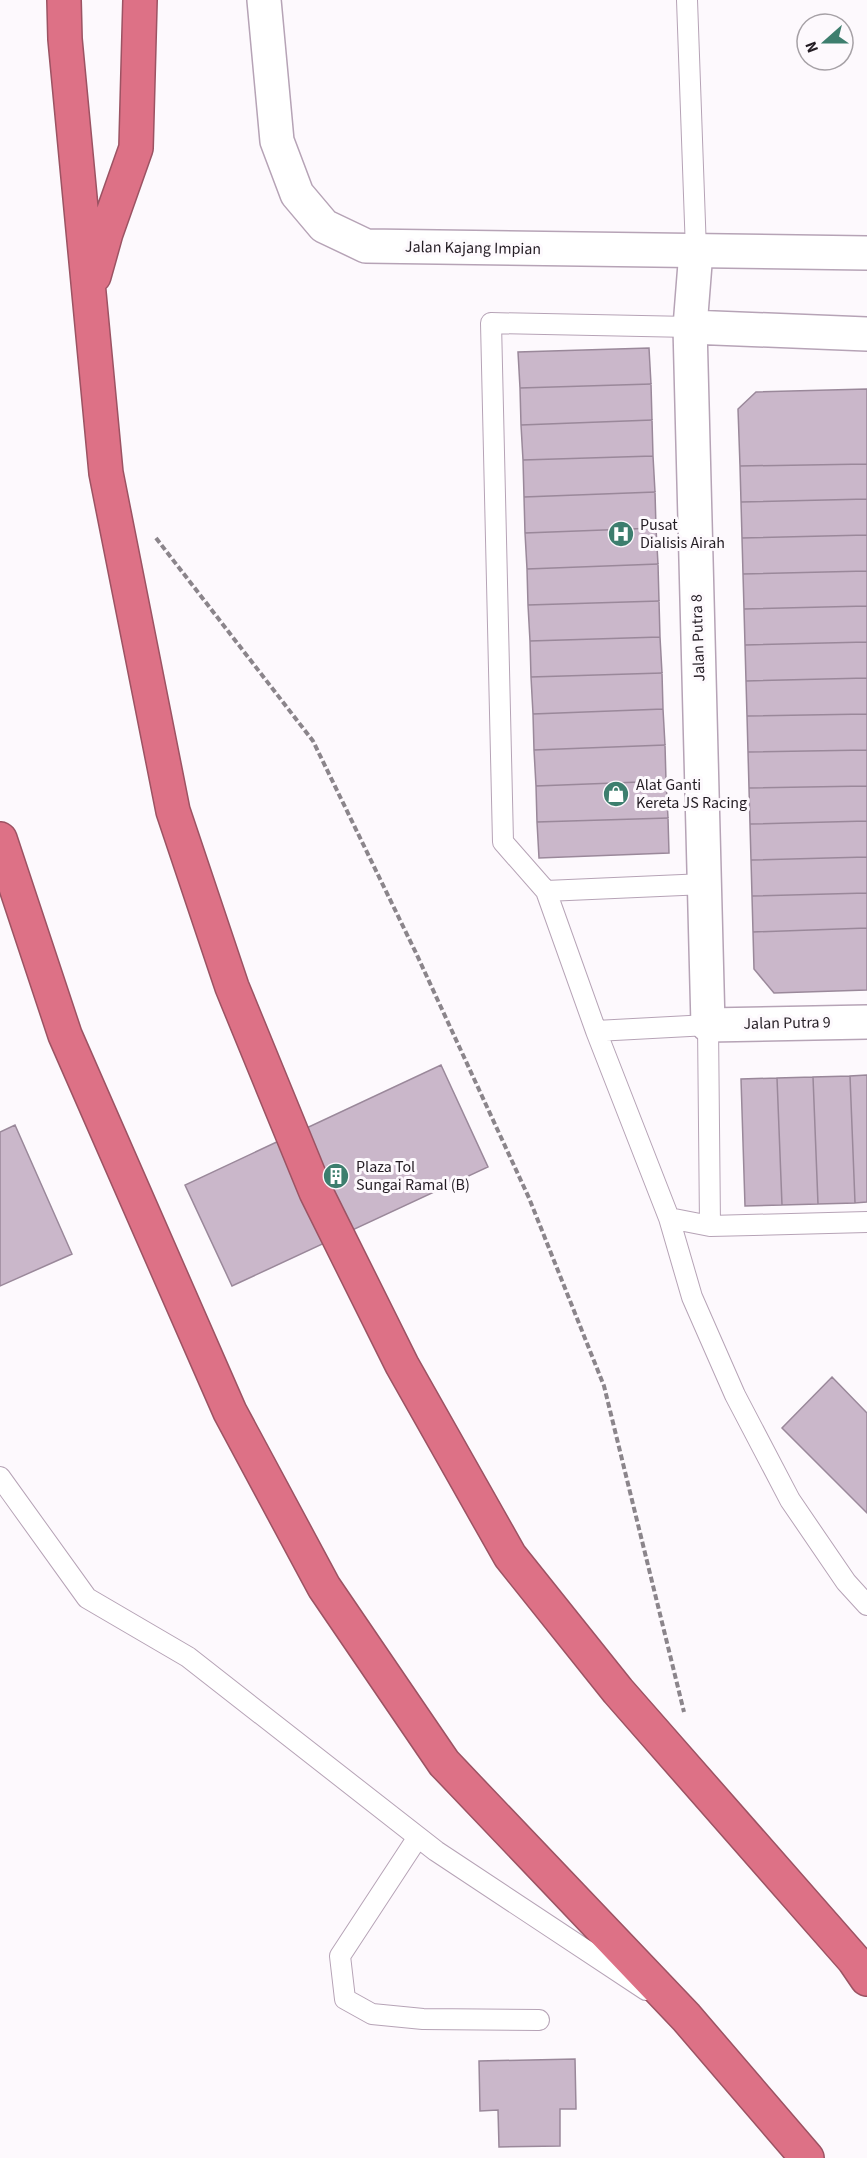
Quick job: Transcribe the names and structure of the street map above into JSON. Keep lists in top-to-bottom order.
{
  "streets": {
    "street": ["Jalan Kajang Impian", "Jalan Putra 8", "Jalan Putra 9"]
  },
  "crossings": [
    ["Jalan Kajang Impian", "Jalan Putra 8"],
    ["Jalan Putra 8", "Jalan Putra 9"]
  ],
  "places": {
    "hospital": ["Pusat Dialisis Airah"],
    "shop": ["Alat Ganti Kereta JS Racing"],
    "building": ["Plaza Tol Sungai Ramal (B)"]
  },
  "north": "left"
}
